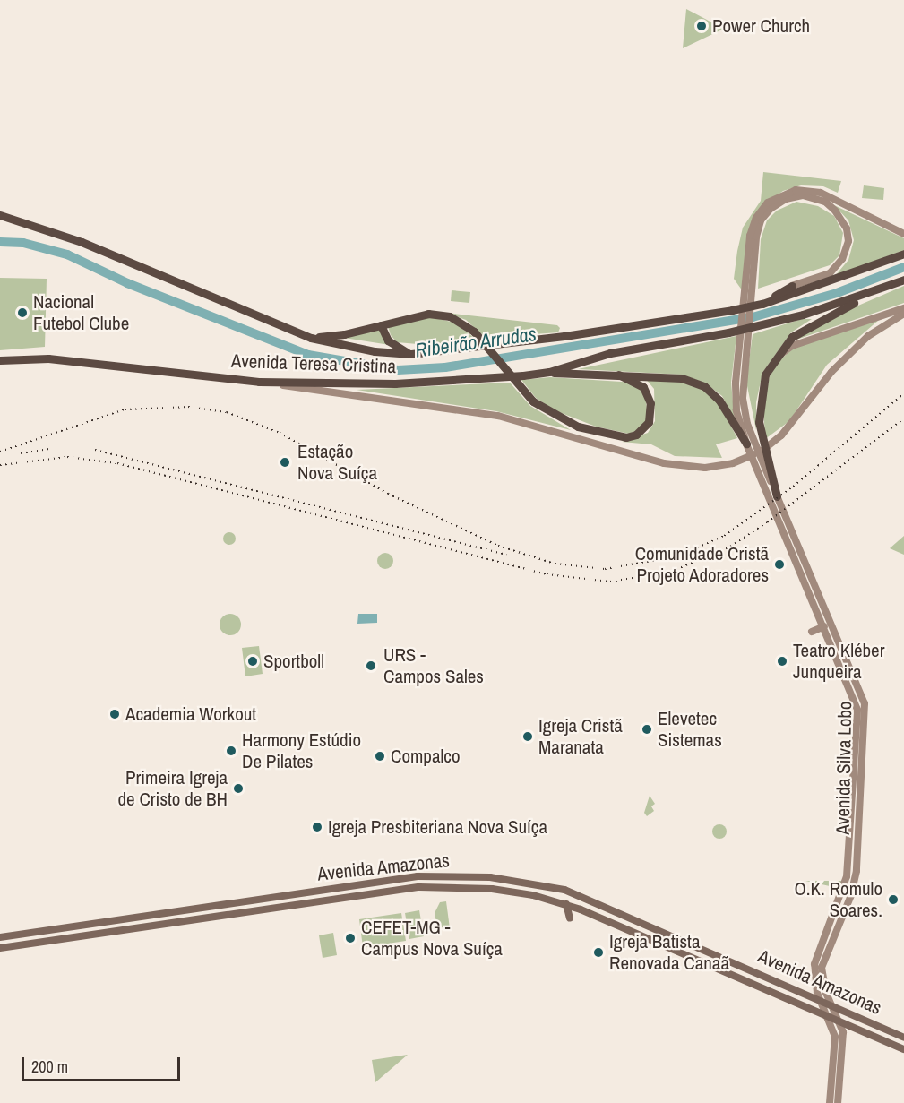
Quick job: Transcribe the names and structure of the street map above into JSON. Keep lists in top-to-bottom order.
{
  "streets": {
    "highway": ["Avenida Teresa Cristina"],
    "main road": ["Avenida Silva Lobo", "Avenida Amazonas"]
  },
  "water": ["Ribeirão Arrudas"],
  "places": [
    "Power Church",
    "Nacional Futebol Clube",
    "Estação Nova Suíça",
    "Comunidade Cristã Projeto Adoradores",
    "Sportboll",
    "Teatro Kléber Junqueira",
    "URS - Campos Sales",
    "Academia Workout",
    "Elevetec Sistemas",
    "Igreja Cristã Maranata",
    "Harmony Estúdio De Pilates",
    "Compalco",
    "Primeira Igreja de Cristo de BH",
    "Igreja Presbiteriana Nova Suíça",
    "O.K. Romulo Soares.",
    "CEFET-MG - Campus Nova Suíça",
    "Igreja Batista Renovada Canaã"
  ],
  "scale_bar": "200 m"
}
